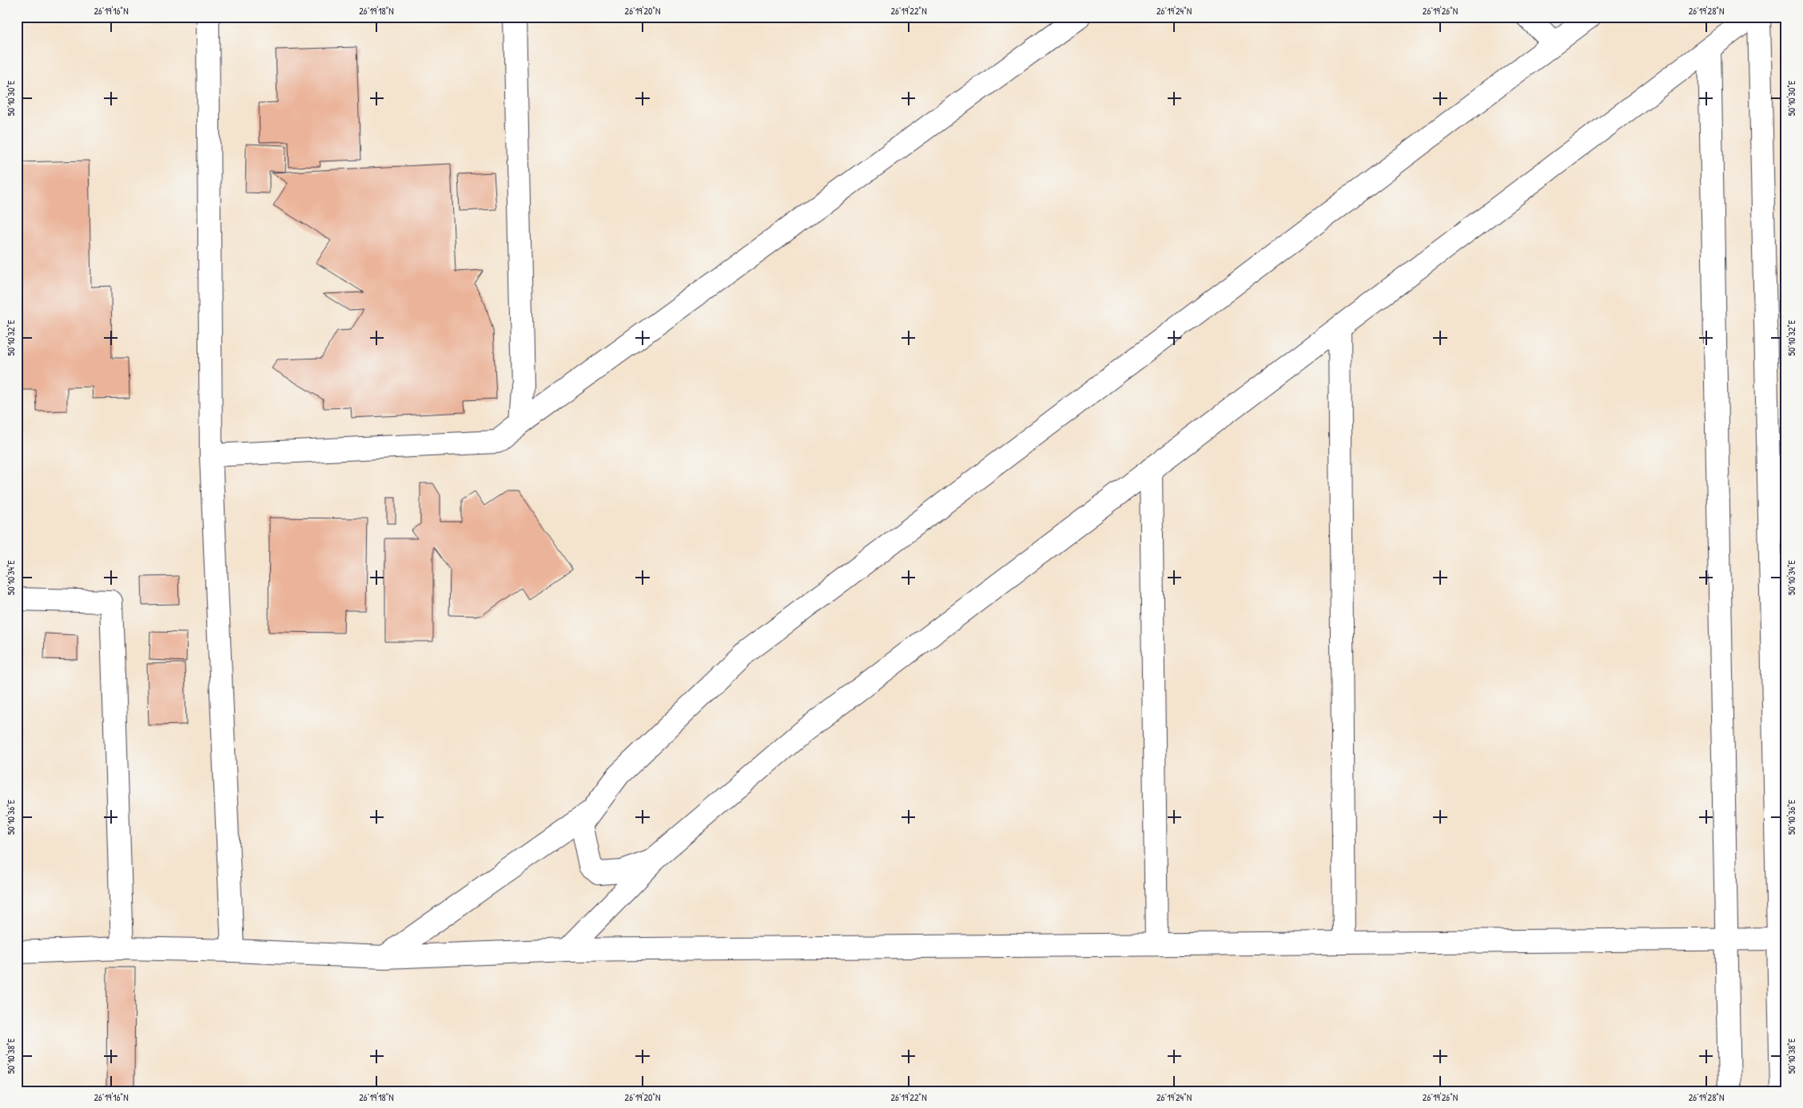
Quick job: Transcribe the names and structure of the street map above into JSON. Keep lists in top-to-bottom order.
{
  "coordinates": [
    "26°19'16\"N",
    "26°19'18\"N",
    "26°19'20\"N",
    "26°19'22\"N",
    "26°19'24\"N",
    "26°19'26\"N",
    "26°19'28\"N",
    "50°10'30\"E",
    "50°10'32\"E",
    "50°10'34\"E",
    "50°10'36\"E",
    "50°10'38\"E"
  ]
}
